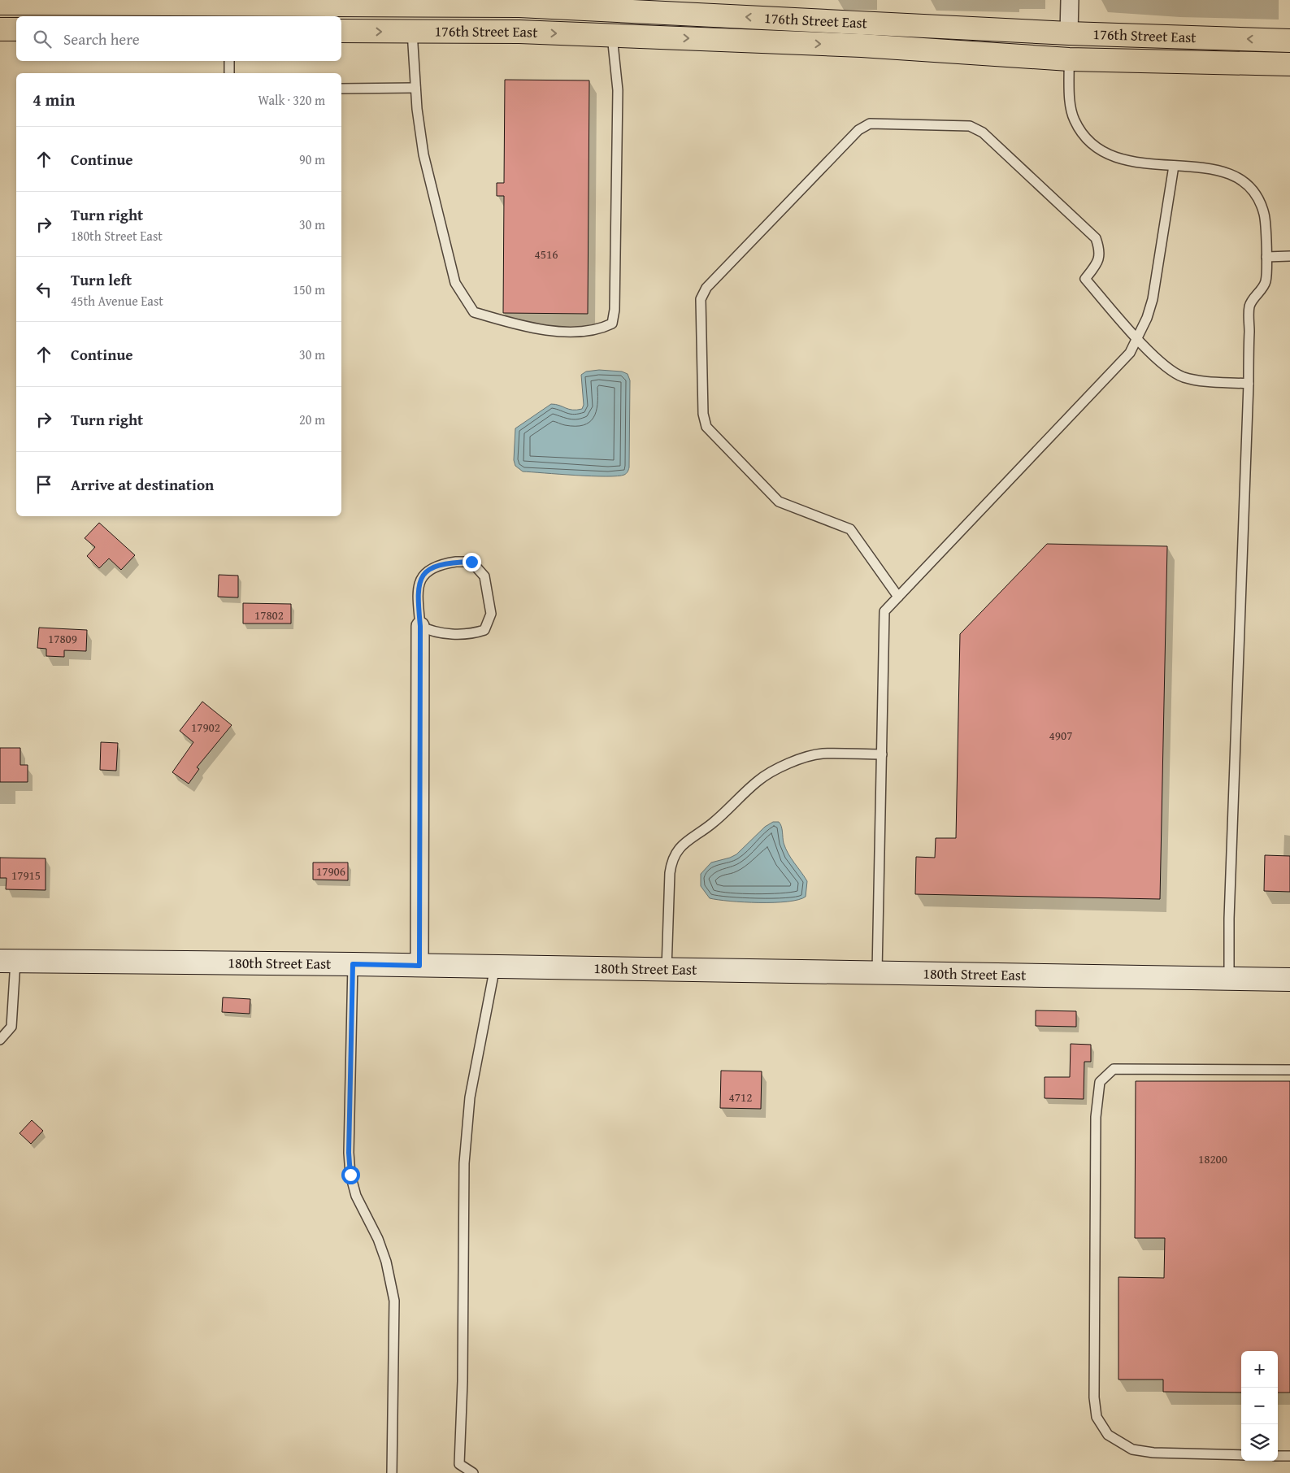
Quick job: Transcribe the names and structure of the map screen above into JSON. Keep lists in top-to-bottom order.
{
  "streets": {
    "main road": ["176th Street East"],
    "street": ["180th Street East"]
  },
  "house_numbers": [
    "4516",
    "17802",
    "17809",
    "17902",
    "4907",
    "17906",
    "17915",
    "4712",
    "18200"
  ],
  "page": {
    "search": "Search here",
    "heading": ["4 min", "Walk · 320 m"],
    "list": [
      ["Continue", "90 m"],
      ["Turn right", "180th Street East", "30 m"],
      ["Turn left", "45th Avenue East", "150 m"],
      ["Continue", "30 m"],
      ["Turn right", "20 m"],
      "Arrive at destination"
    ],
    "map_buttons": ["+", "−"]
  }
}
